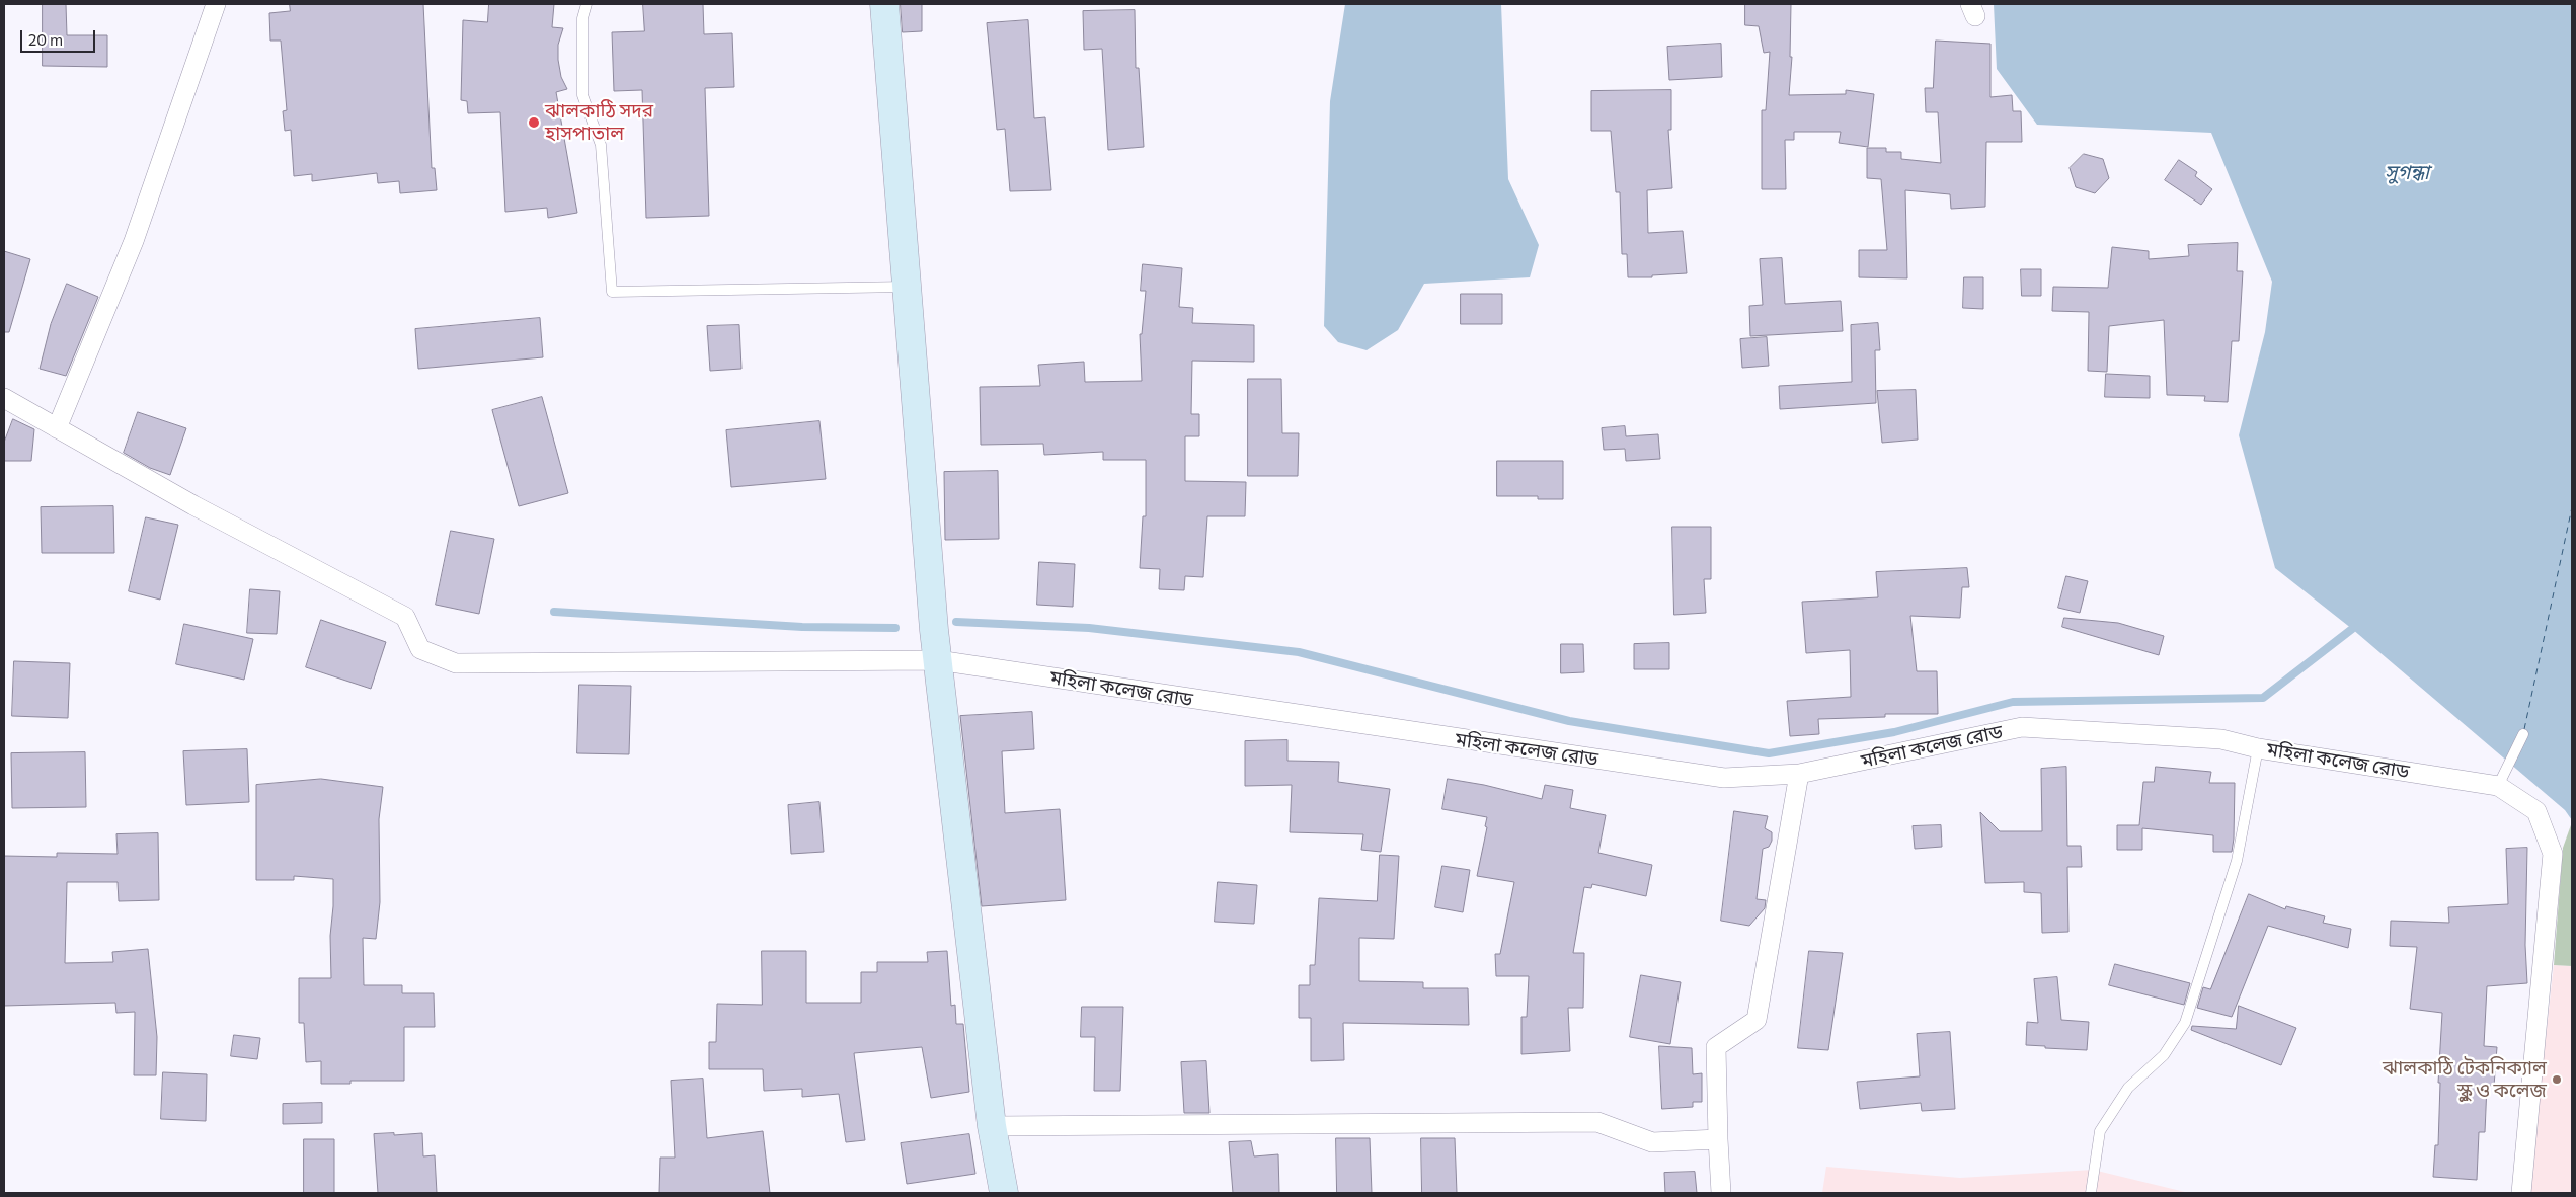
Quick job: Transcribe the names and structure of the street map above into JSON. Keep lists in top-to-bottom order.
{
  "streets": {
    "street": ["মহিলা কলেজ রোড"]
  },
  "water": ["সুগন্ধা"],
  "places": ["ঝালকাঠি সদর হাসপাতাল", "ঝালকাঠি টেকনিক্যাল স্কুল ও কলেজ"],
  "scale_bar": "20 m"
}
